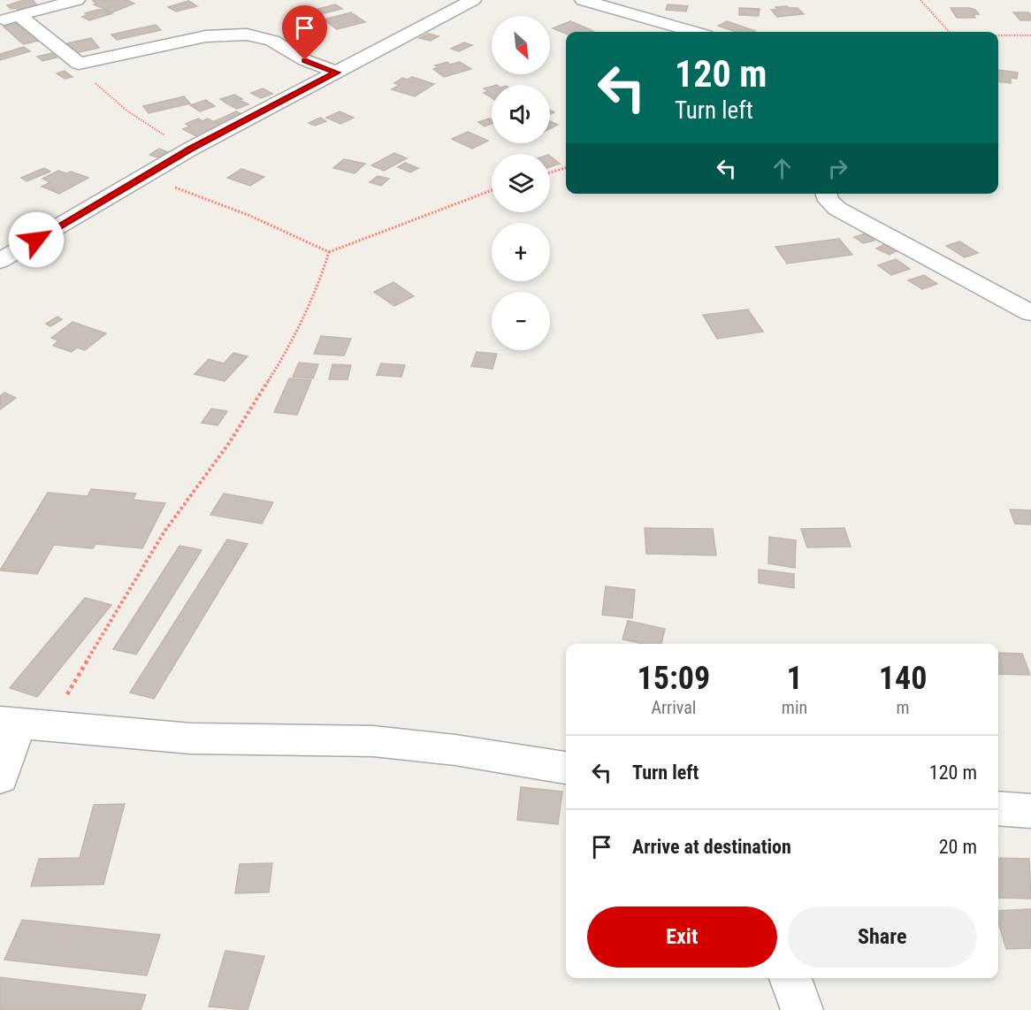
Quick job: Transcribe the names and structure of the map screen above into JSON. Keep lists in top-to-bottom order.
{
  "north": "bottom right",
  "page": {
    "map_buttons": ["+", "−"],
    "turn": ["120 m", "Turn left"],
    "eta": [
      "15:09",
      "Arrival",
      "1",
      "min",
      "140",
      "m"
    ],
    "list": [
      {
        "name": "Turn left",
        "value": "120 m"
      },
      {
        "name": "Arrive at destination",
        "value": "20 m"
      }
    ],
    "buttons": ["Exit", "Share"]
  }
}
